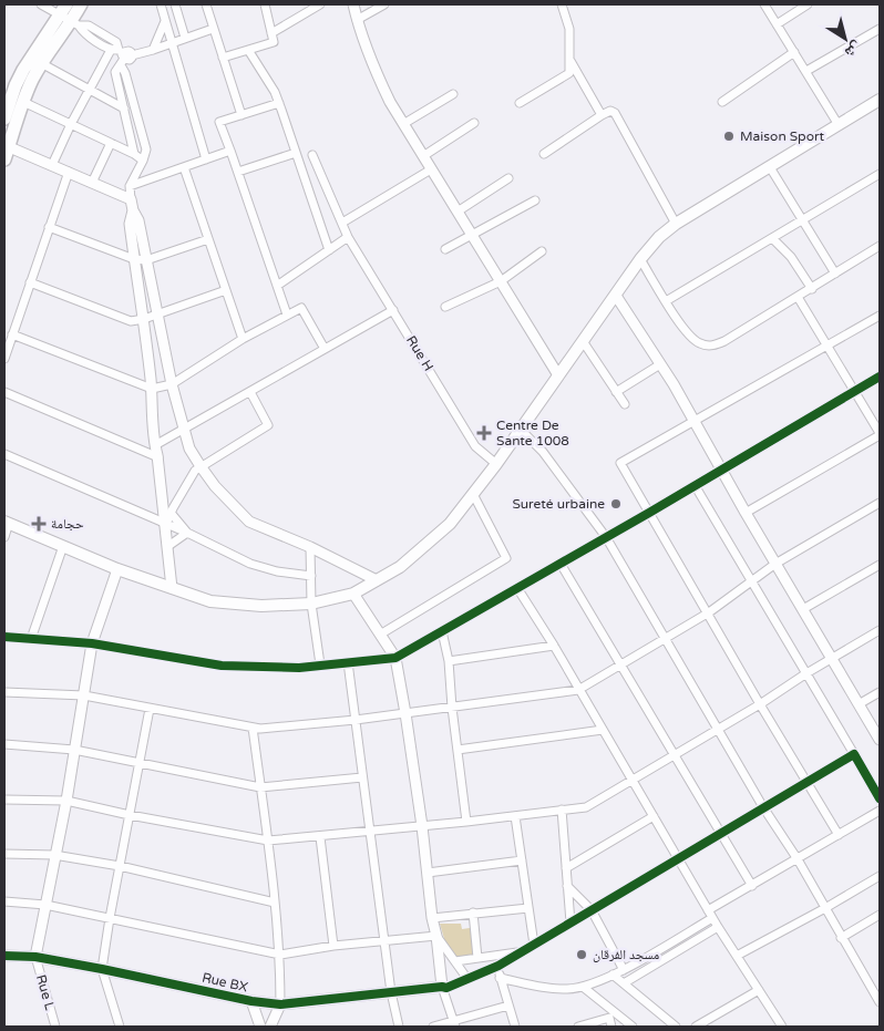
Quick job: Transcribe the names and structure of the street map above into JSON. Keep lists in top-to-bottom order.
{
  "streets": {
    "street": ["Rue H", "Rue BX", "Rue L"]
  },
  "crossings": [
    ["Rue BX", "Rue L"]
  ],
  "places": {
    "other": ["Maison Sport", "Sureté urbaine", "مسجد الفرقان"],
    "health": ["Centre De Sante 1008", "حجامة"]
  },
  "north": "bottom right"
}
